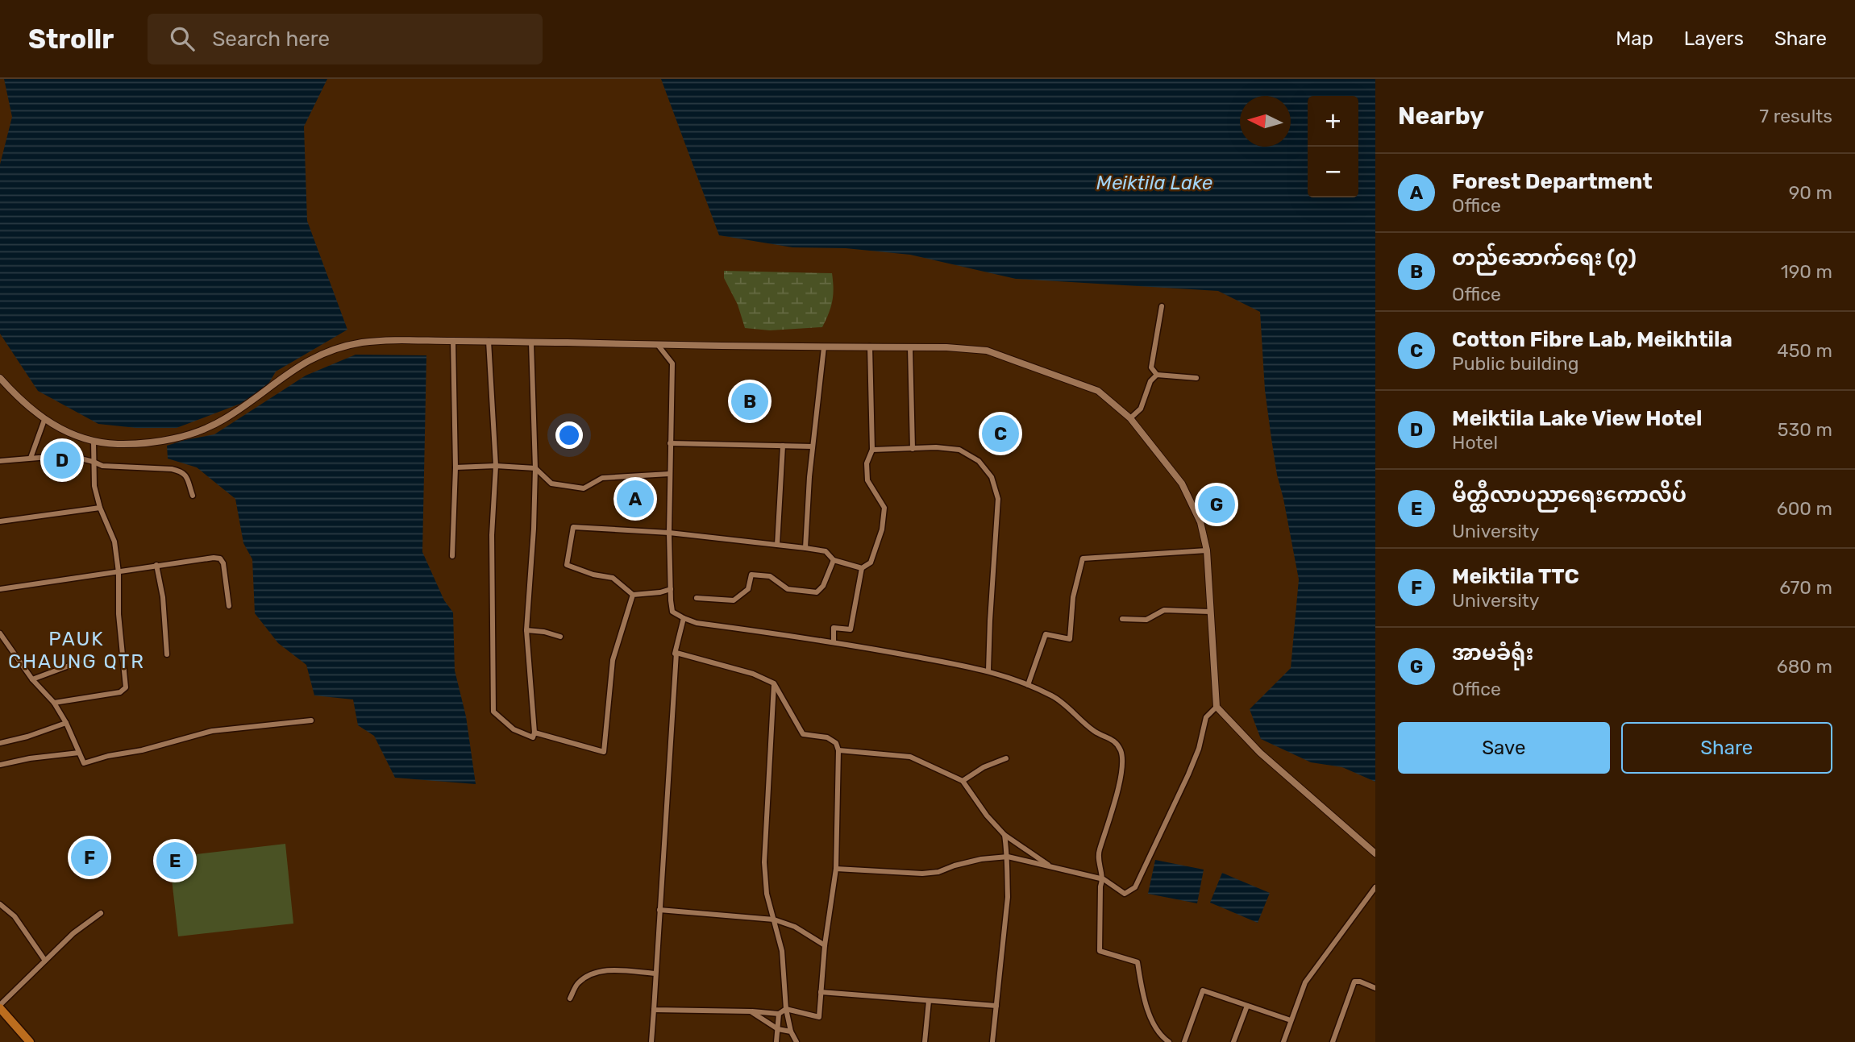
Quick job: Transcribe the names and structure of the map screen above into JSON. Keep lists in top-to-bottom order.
{
  "districts": ["PAUK CHAUNG QTR"],
  "water": ["Meiktila Lake"],
  "north": "left",
  "page": {
    "header": "Strollr",
    "search": "Search here",
    "nav": ["Map", "Layers", "Share"],
    "heading": ["Nearby", "7 results"],
    "map_buttons": ["+", "−"],
    "list": [
      {
        "mark": "A",
        "name": "Forest Department",
        "note": "Office",
        "value": "90 m"
      },
      {
        "mark": "B",
        "name": "တည်ဆောက်ရေး (၇)",
        "note": "Office",
        "value": "190 m"
      },
      {
        "mark": "C",
        "name": "Cotton Fibre Lab, Meikhtila",
        "note": "Public building",
        "value": "450 m"
      },
      {
        "mark": "D",
        "name": "Meiktila Lake View Hotel",
        "note": "Hotel",
        "value": "530 m"
      },
      {
        "mark": "E",
        "name": "မိတ္ထီလာပညာရေးကောလိပ်",
        "note": "University",
        "value": "600 m"
      },
      {
        "mark": "F",
        "name": "Meiktila TTC",
        "note": "University",
        "value": "670 m"
      },
      {
        "mark": "G",
        "name": "အာမခံရုံး",
        "note": "Office",
        "value": "680 m"
      }
    ],
    "pins": [
      "B",
      "C",
      "D",
      "A",
      "G",
      "F",
      "E"
    ],
    "buttons": ["Save", "Share"]
  }
}
